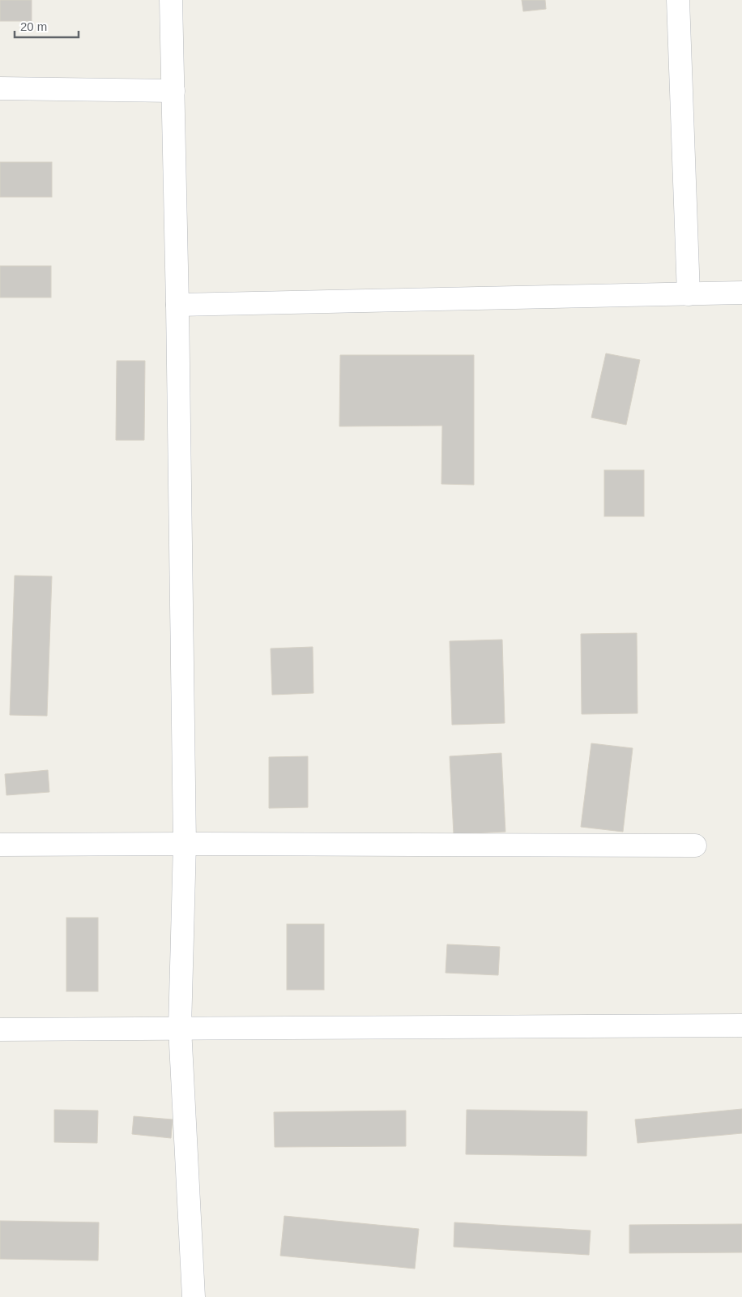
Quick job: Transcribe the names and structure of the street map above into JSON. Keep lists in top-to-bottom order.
{
  "scale_bar": "20 m"
}
